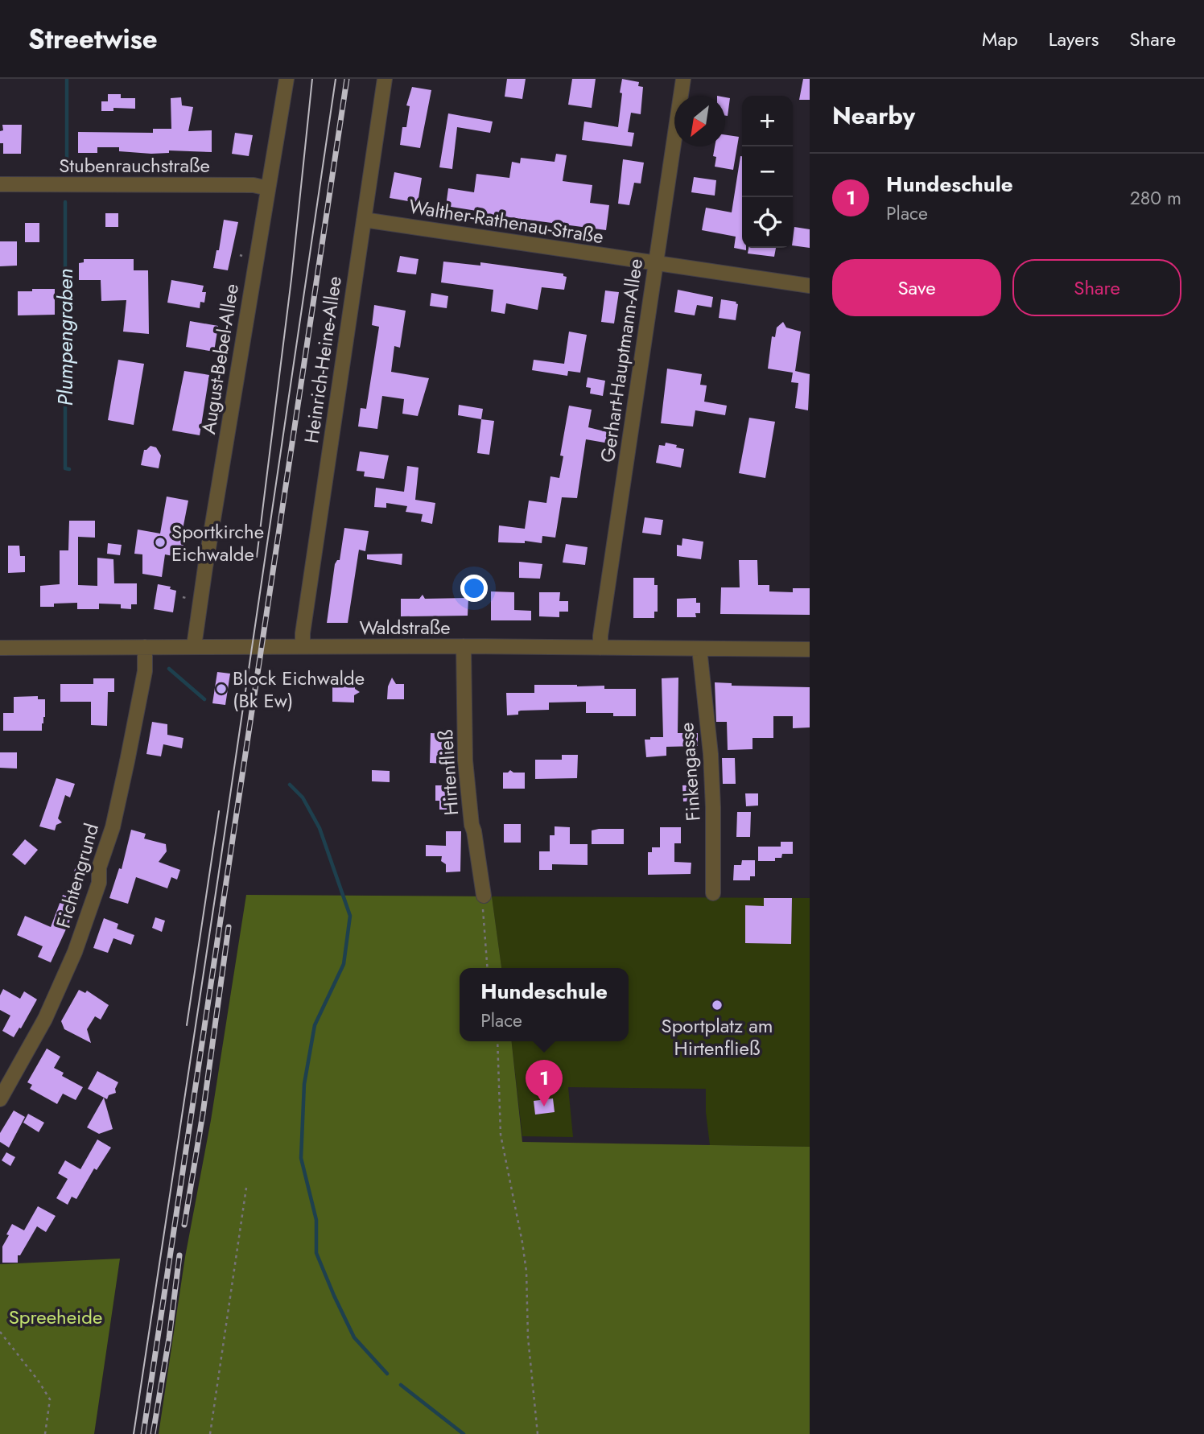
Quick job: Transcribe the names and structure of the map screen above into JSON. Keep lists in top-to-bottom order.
{
  "streets": {
    "street": [
      "Stubenrauchstraße",
      "Walther-Rathenau-Straße",
      "August-Bebel-Allee",
      "Heinrich-Heine-Allee",
      "Gerhart-Hauptmann-Allee",
      "Waldstraße",
      "Finkengasse",
      "Hirtenfließ",
      "Fichtengrund"
    ]
  },
  "crossings": [
    ["Stubenrauchstraße", "August-Bebel-Allee"],
    ["Walther-Rathenau-Straße", "Heinrich-Heine-Allee"],
    ["Walther-Rathenau-Straße", "Gerhart-Hauptmann-Allee"],
    ["August-Bebel-Allee", "Waldstraße"],
    ["Heinrich-Heine-Allee", "Waldstraße"],
    ["Gerhart-Hauptmann-Allee", "Waldstraße"],
    ["Waldstraße", "Finkengasse"],
    ["Waldstraße", "Hirtenfließ"],
    ["Waldstraße", "Fichtengrund"]
  ],
  "water": ["Plumpengraben"],
  "parks": ["Spreeheide"],
  "places": ["Sportkirche Eichwalde", "Block Eichwalde (Bk Ew)", "Sportplatz am Hirtenfließ"],
  "north": "bottom left",
  "page": {
    "header": "Streetwise",
    "nav": ["Map", "Layers", "Share"],
    "heading": "Nearby",
    "map_buttons": ["+", "−"],
    "list": [
      {
        "mark": "1",
        "name": "Hundeschule",
        "note": "Place",
        "value": "280 m"
      }
    ],
    "buttons": ["Save", "Share"],
    "popup": ["Hundeschule", "Place"],
    "pins": "1"
  }
}
